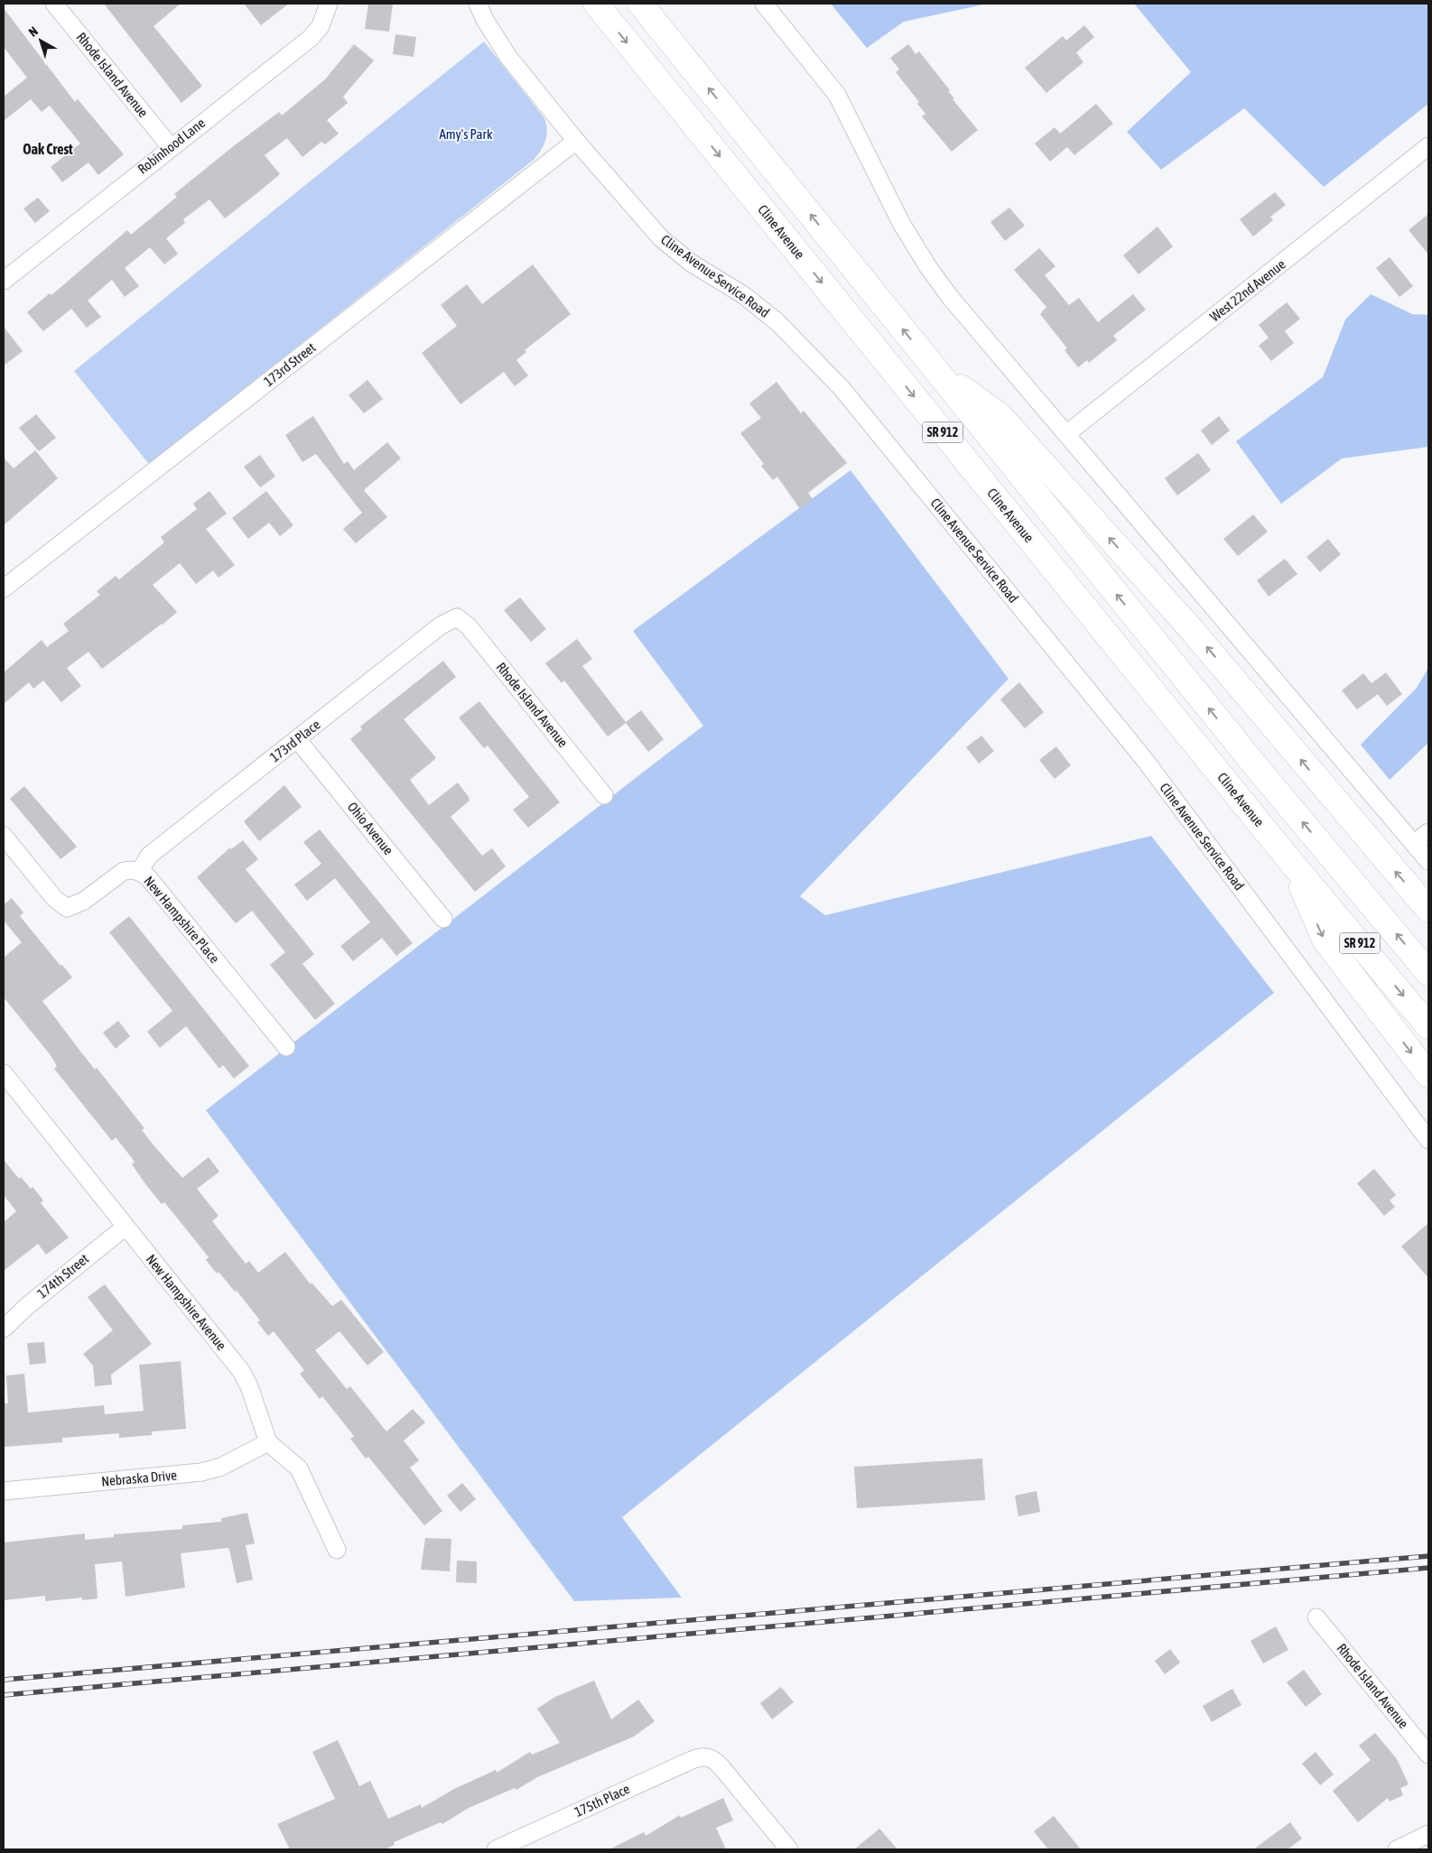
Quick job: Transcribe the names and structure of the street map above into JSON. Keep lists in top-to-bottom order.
{
  "streets": {
    "highway": ["Cline Avenue", "SR 912"],
    "street": [
      "Rhode Island Avenue",
      "Robinhood Lane",
      "Cline Avenue Service Road",
      "West 22nd Avenue",
      "173rd Street",
      "173rd Place",
      "Ohio Avenue",
      "New Hampshire Place",
      "174th Street",
      "New Hampshire Avenue",
      "Nebraska Drive",
      "175th Place"
    ]
  },
  "crossings": [
    ["Rhode Island Avenue", "Robinhood Lane"],
    ["Rhode Island Avenue", "173rd Place"],
    ["Cline Avenue Service Road", "173rd Street"],
    ["173rd Place", "Ohio Avenue"],
    ["173rd Place", "New Hampshire Place"],
    ["174th Street", "New Hampshire Avenue"],
    ["New Hampshire Avenue", "Nebraska Drive"]
  ],
  "districts": ["Oak Crest"],
  "parks": ["Amy's Park"],
  "north": "top left"
}
